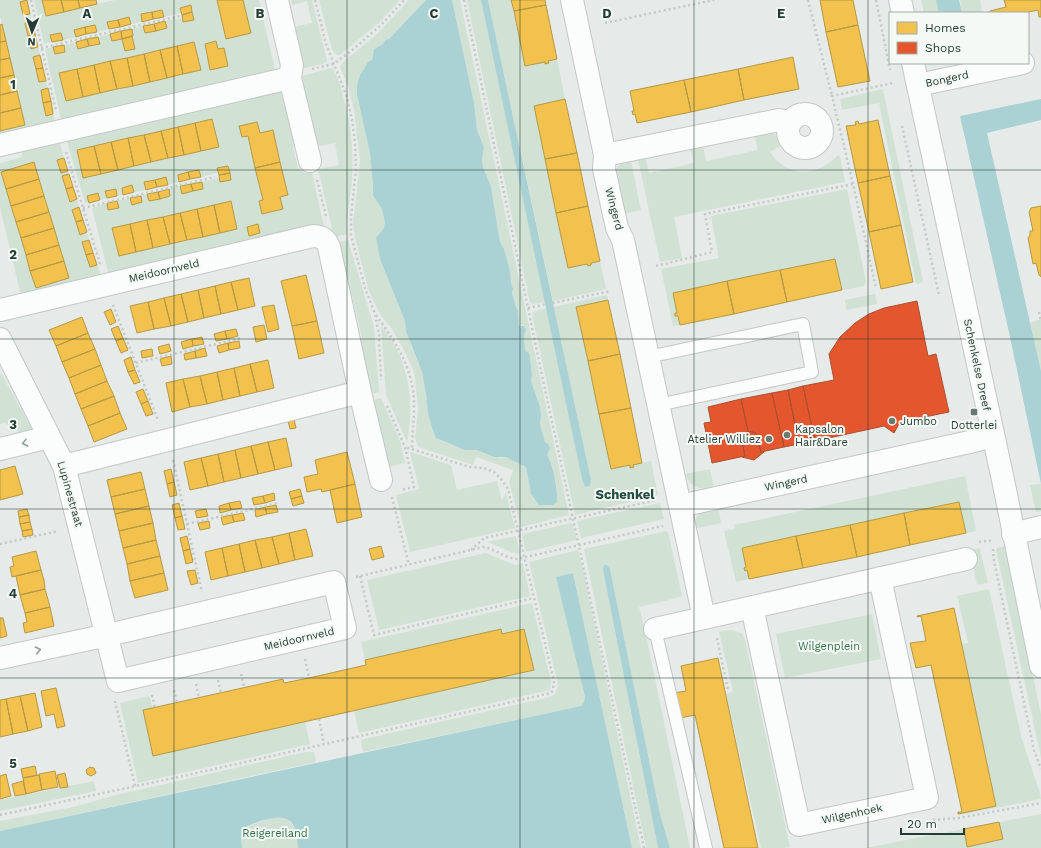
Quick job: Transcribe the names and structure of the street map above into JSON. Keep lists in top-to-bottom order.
{
  "streets": {
    "street": [
      "Bongerd",
      "Wingerd",
      "Meidoornveld",
      "Schenkelse Dreef",
      "Lupinestraat",
      "Wilgenhoek"
    ]
  },
  "crossings": [
    ["Bongerd", "Schenkelse Dreef"],
    ["Wingerd", "Schenkelse Dreef"]
  ],
  "districts": ["Schenkel"],
  "parks": ["Wilgenplein", "Reigereiland"],
  "places": {
    "transit": ["Dotterlei"],
    "other": ["Jumbo", "Kapsalon Hair&Dare", "Atelier Williez"]
  },
  "legend": ["Homes", "Shops"],
  "scale_bar": "20 m",
  "north": "bottom",
  "grid": {
    "columns": [
      "A",
      "B",
      "C",
      "D",
      "E"
    ],
    "rows": [
      "1",
      "2",
      "3",
      "4",
      "5"
    ]
  }
}
